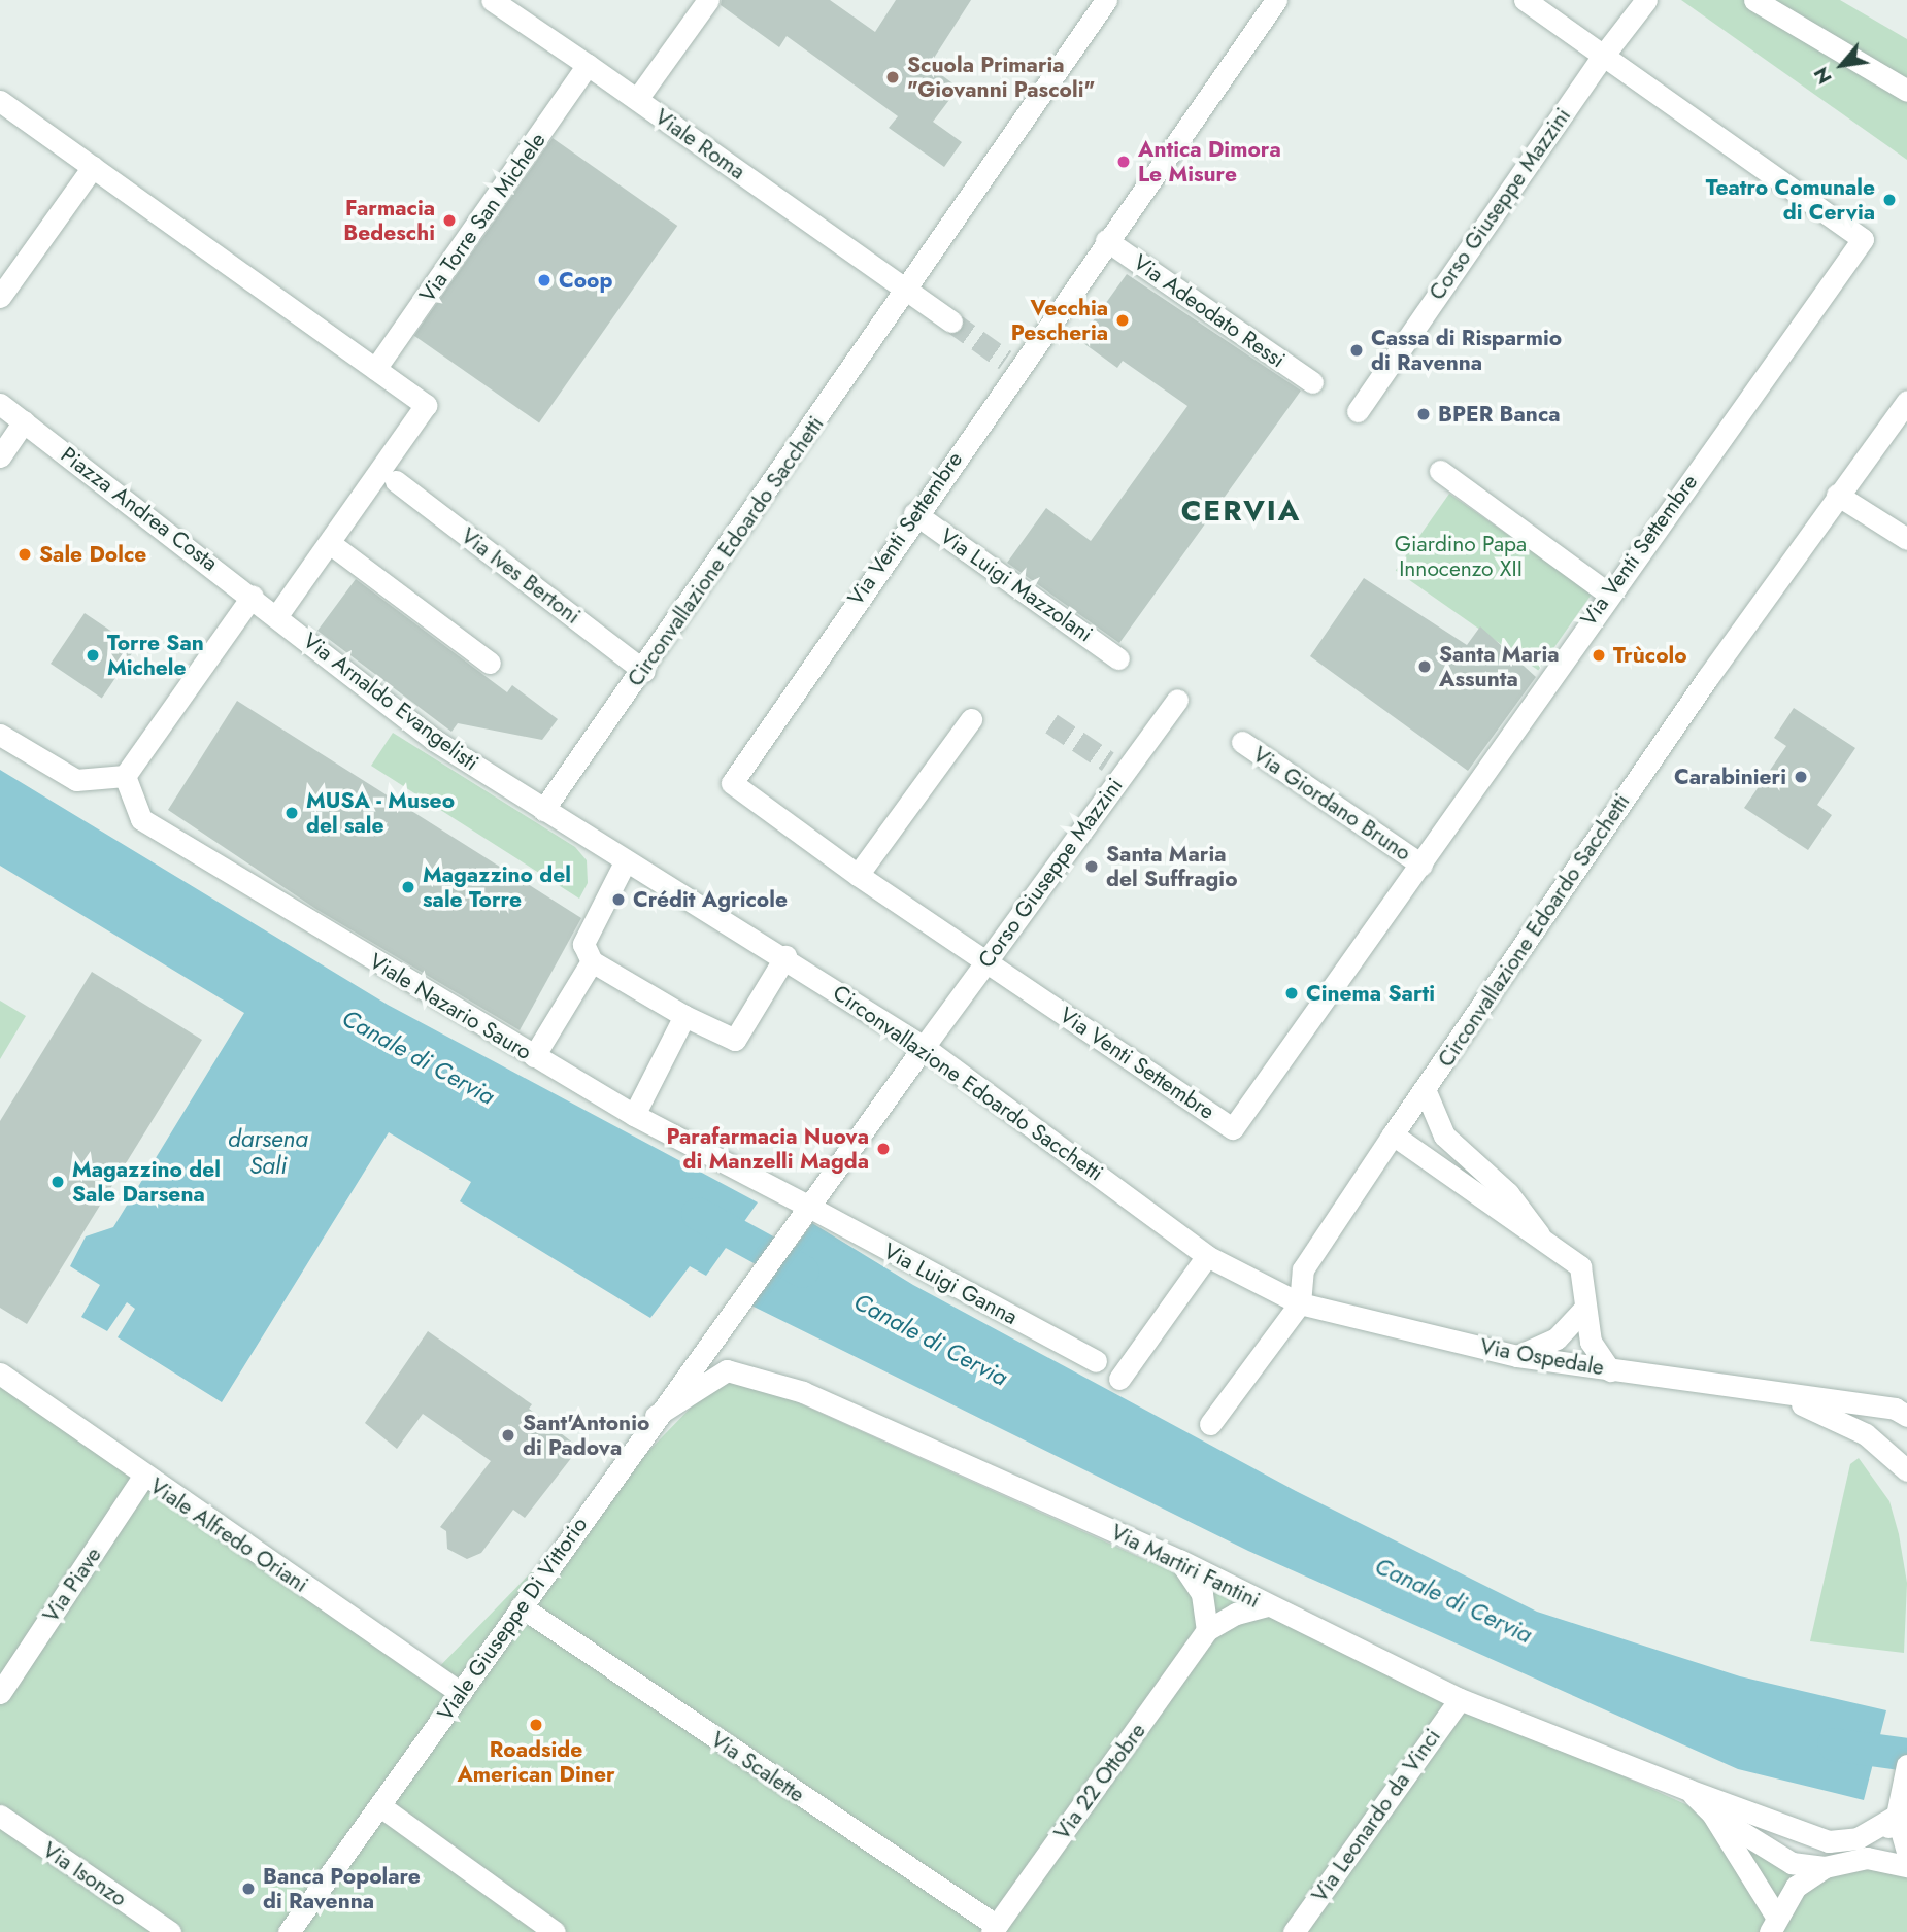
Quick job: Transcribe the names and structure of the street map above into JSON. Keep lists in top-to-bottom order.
{
  "streets": {
    "street": [
      "Viale Roma",
      "Corso Giuseppe Mazzini",
      "Via Torre San Michele",
      "Via Adeodato Ressi",
      "Piazza Andrea Costa",
      "Via Venti Settembre",
      "Circonvallazione Edoardo Sacchetti",
      "Via Ives Bertoni",
      "Via Luigi Mazzolani",
      "Via Arnaldo Evangelisti",
      "Via Giordano Bruno",
      "Viale Nazario Sauro",
      "Via Luigi Ganna",
      "Via Ospedale",
      "Viale Alfredo Oriani",
      "Via Martiri Fantini",
      "Via Piave",
      "Viale Giuseppe Di Vittorio",
      "Via Scalette",
      "Via 22 Ottobre",
      "Via Leonardo da Vinci",
      "Via Isonzo"
    ]
  },
  "crossings": [
    ["Viale Roma", "Via Torre San Michele"],
    ["Viale Roma", "Circonvallazione Edoardo Sacchetti"],
    ["Corso Giuseppe Mazzini", "Via Venti Settembre"],
    ["Corso Giuseppe Mazzini", "Circonvallazione Edoardo Sacchetti"],
    ["Corso Giuseppe Mazzini", "Viale Nazario Sauro"],
    ["Corso Giuseppe Mazzini", "Via Luigi Ganna"],
    ["Corso Giuseppe Mazzini", "Viale Giuseppe Di Vittorio"],
    ["Via Adeodato Ressi", "Via Venti Settembre"],
    ["Piazza Andrea Costa", "Via Arnaldo Evangelisti"],
    ["Via Venti Settembre", "Via Luigi Mazzolani"],
    ["Via Venti Settembre", "Via Giordano Bruno"],
    ["Circonvallazione Edoardo Sacchetti", "Via Ives Bertoni"],
    ["Circonvallazione Edoardo Sacchetti", "Via Arnaldo Evangelisti"],
    ["Circonvallazione Edoardo Sacchetti", "Via Ospedale"],
    ["Viale Nazario Sauro", "Via Luigi Ganna"],
    ["Viale Nazario Sauro", "Viale Giuseppe Di Vittorio"],
    ["Via Luigi Ganna", "Viale Giuseppe Di Vittorio"],
    ["Viale Alfredo Oriani", "Via Piave"],
    ["Viale Alfredo Oriani", "Viale Giuseppe Di Vittorio"],
    ["Via Martiri Fantini", "Viale Giuseppe Di Vittorio"],
    ["Via Martiri Fantini", "Via 22 Ottobre"],
    ["Via Martiri Fantini", "Via Leonardo da Vinci"],
    ["Viale Giuseppe Di Vittorio", "Via Scalette"],
    ["Via Scalette", "Via 22 Ottobre"]
  ],
  "districts": ["CERVIA"],
  "water": ["Canale di Cervia", "darsena Sali"],
  "parks": ["Giardino Papa Innocenzo XII"],
  "places": [
    "Scuola Primaria \"Giovanni Pascoli\"",
    "Antica Dimora Le Misure",
    "Teatro Comunale di Cervia",
    "Farmacia Bedeschi",
    "Coop",
    "Vecchia Pescheria",
    "Cassa di Risparmio di Ravenna",
    "BPER Banca",
    "Sale Dolce",
    "Torre San Michele",
    "Trùcolo",
    "Santa Maria Assunta",
    "Carabinieri",
    "MUSA - Museo del sale",
    "Santa Maria del Suffragio",
    "Magazzino del sale Torre",
    "Crédit Agricole",
    "Cinema Sarti",
    "Parafarmacia Nuova di Manzelli Magda",
    "Magazzino del Sale Darsena",
    "Sant'Antonio di Padova",
    "Roadside American Diner",
    "Banca Popolare di Ravenna"
  ],
  "north": "bottom left"
}
